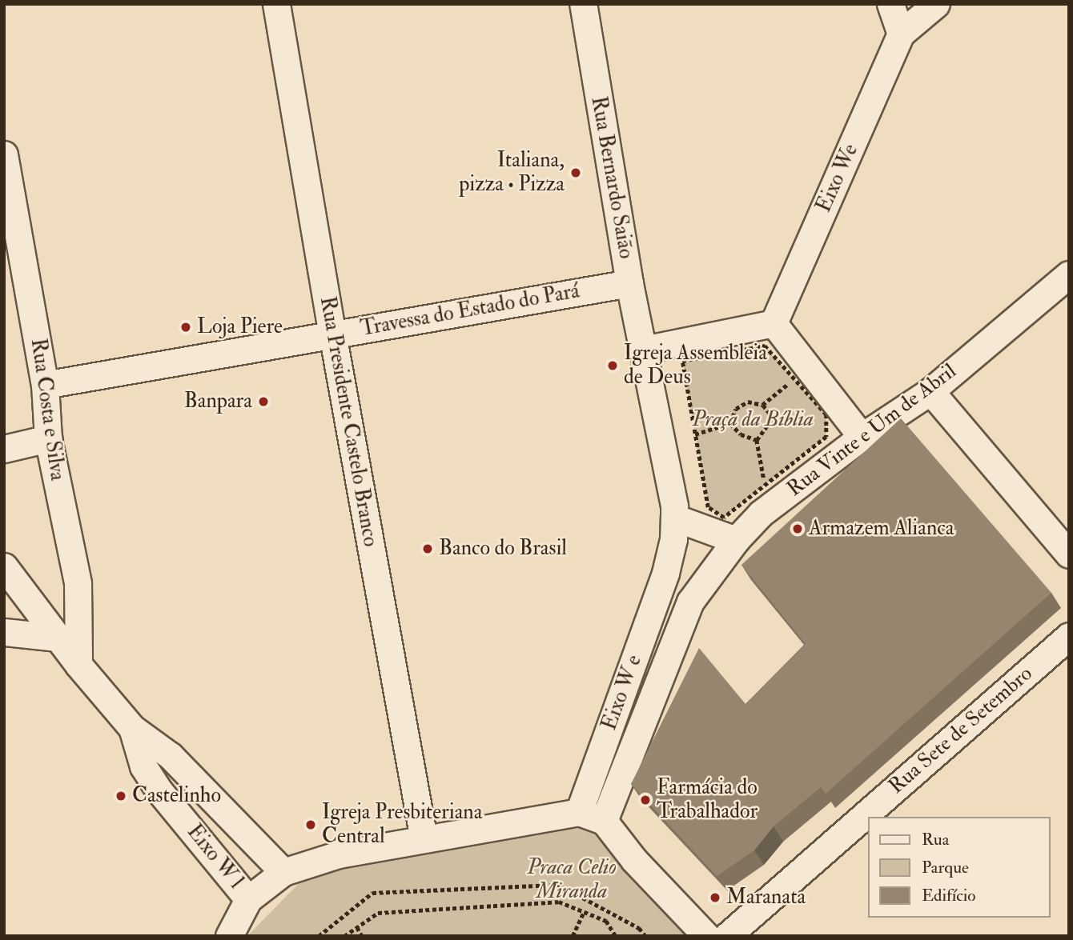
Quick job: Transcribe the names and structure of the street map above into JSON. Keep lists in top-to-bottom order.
{
  "streets": {
    "street": [
      "Rua Bernardo Saião",
      "Eixo We",
      "Travessa do Estado do Pará",
      "Rua Costa e Silva",
      "Rua Presidente Castelo Branco",
      "Rua Vinte e Um de Abril",
      "Eixo W e",
      "Rua Sete de Setembro",
      "Eixo W l"
    ]
  },
  "crossings": [
    ["Rua Bernardo Saião", "Travessa do Estado do Pará"],
    ["Rua Bernardo Saião", "Eixo W e"],
    ["Travessa do Estado do Pará", "Rua Costa e Silva"],
    ["Travessa do Estado do Pará", "Rua Presidente Castelo Branco"],
    ["Rua Costa e Silva", "Eixo W l"],
    ["Rua Vinte e Um de Abril", "Eixo W e"]
  ],
  "parks": ["Praça da Bíblia", "Praca Celio Miranda"],
  "places": [
    "Italiana, pizza • Pizza",
    "Loja Piere",
    "Igreja Assembleia de Deus",
    "Banpara",
    "Armazem Alianca",
    "Banco do Brasil",
    "Castelinho",
    "Farmácia do Trabalhador",
    "Igreja Presbiteriana Central",
    "Maranata"
  ],
  "legend": ["Rua", "Parque", "Edifício"]
}
